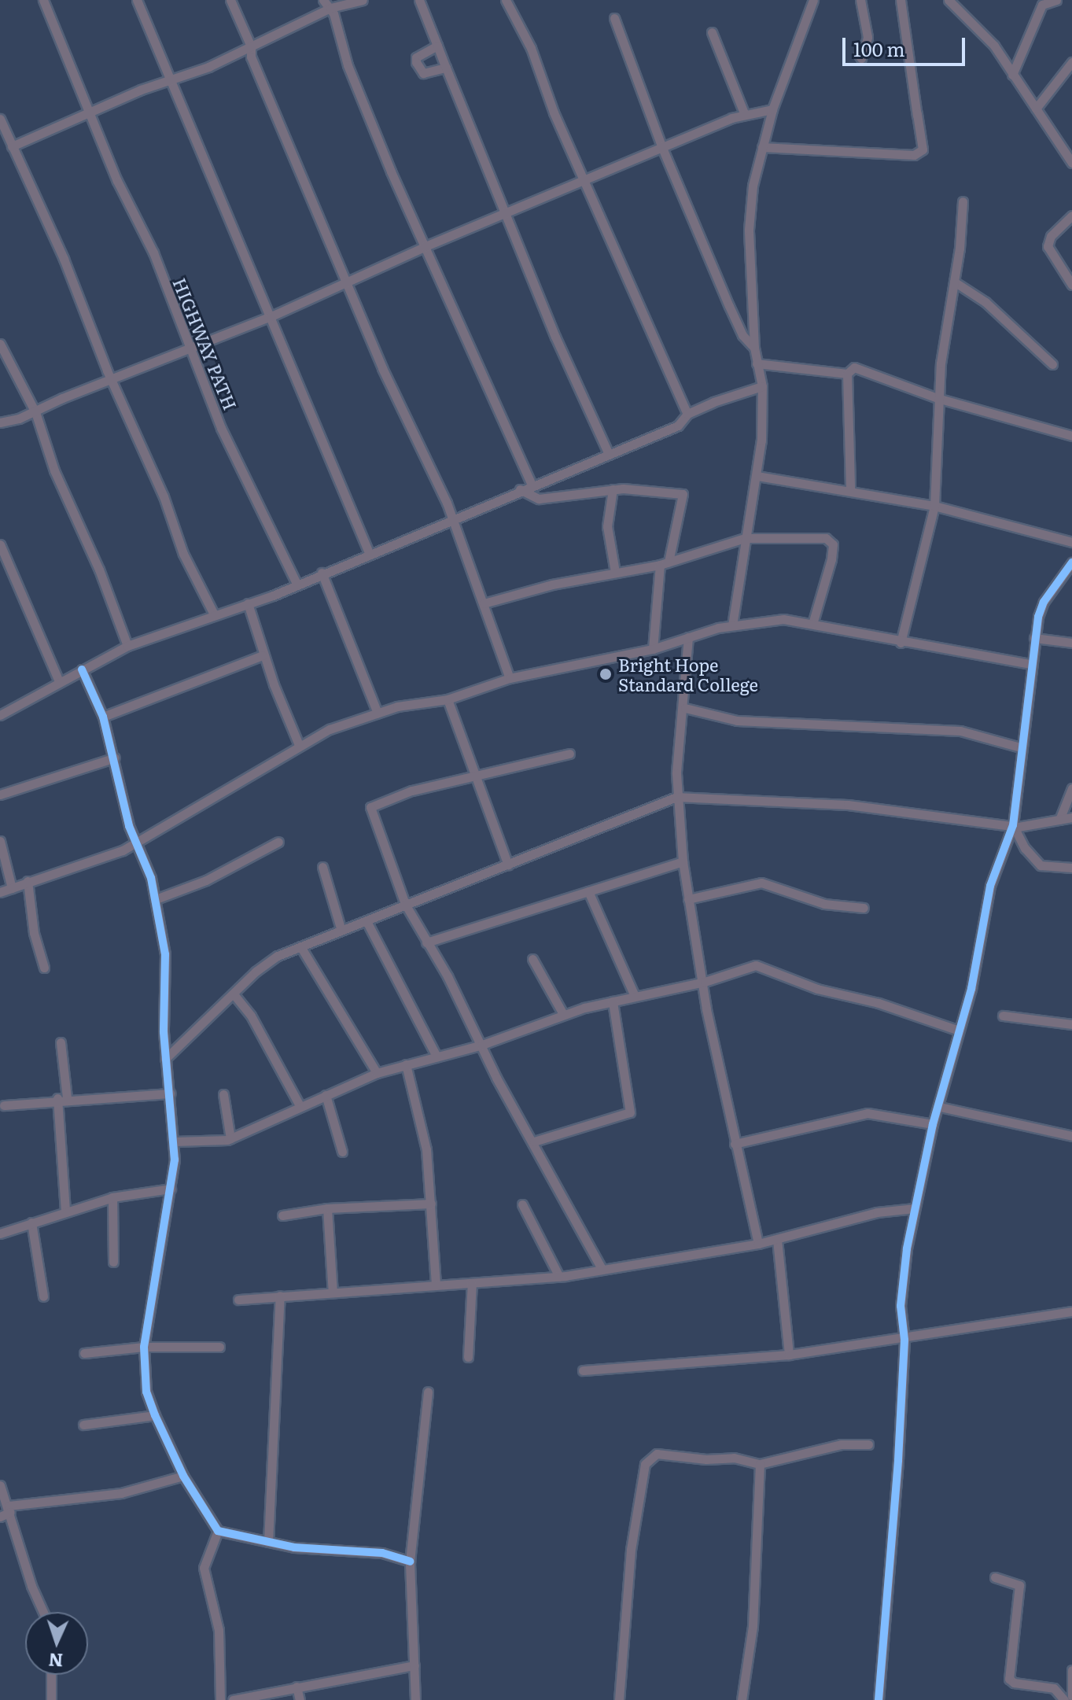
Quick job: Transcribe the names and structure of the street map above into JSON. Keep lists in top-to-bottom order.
{
  "streets": {
    "street": ["HIGHWAY PATH"]
  },
  "places": ["Bright Hope Standard College"],
  "scale_bar": "100 m",
  "north": "bottom"
}
